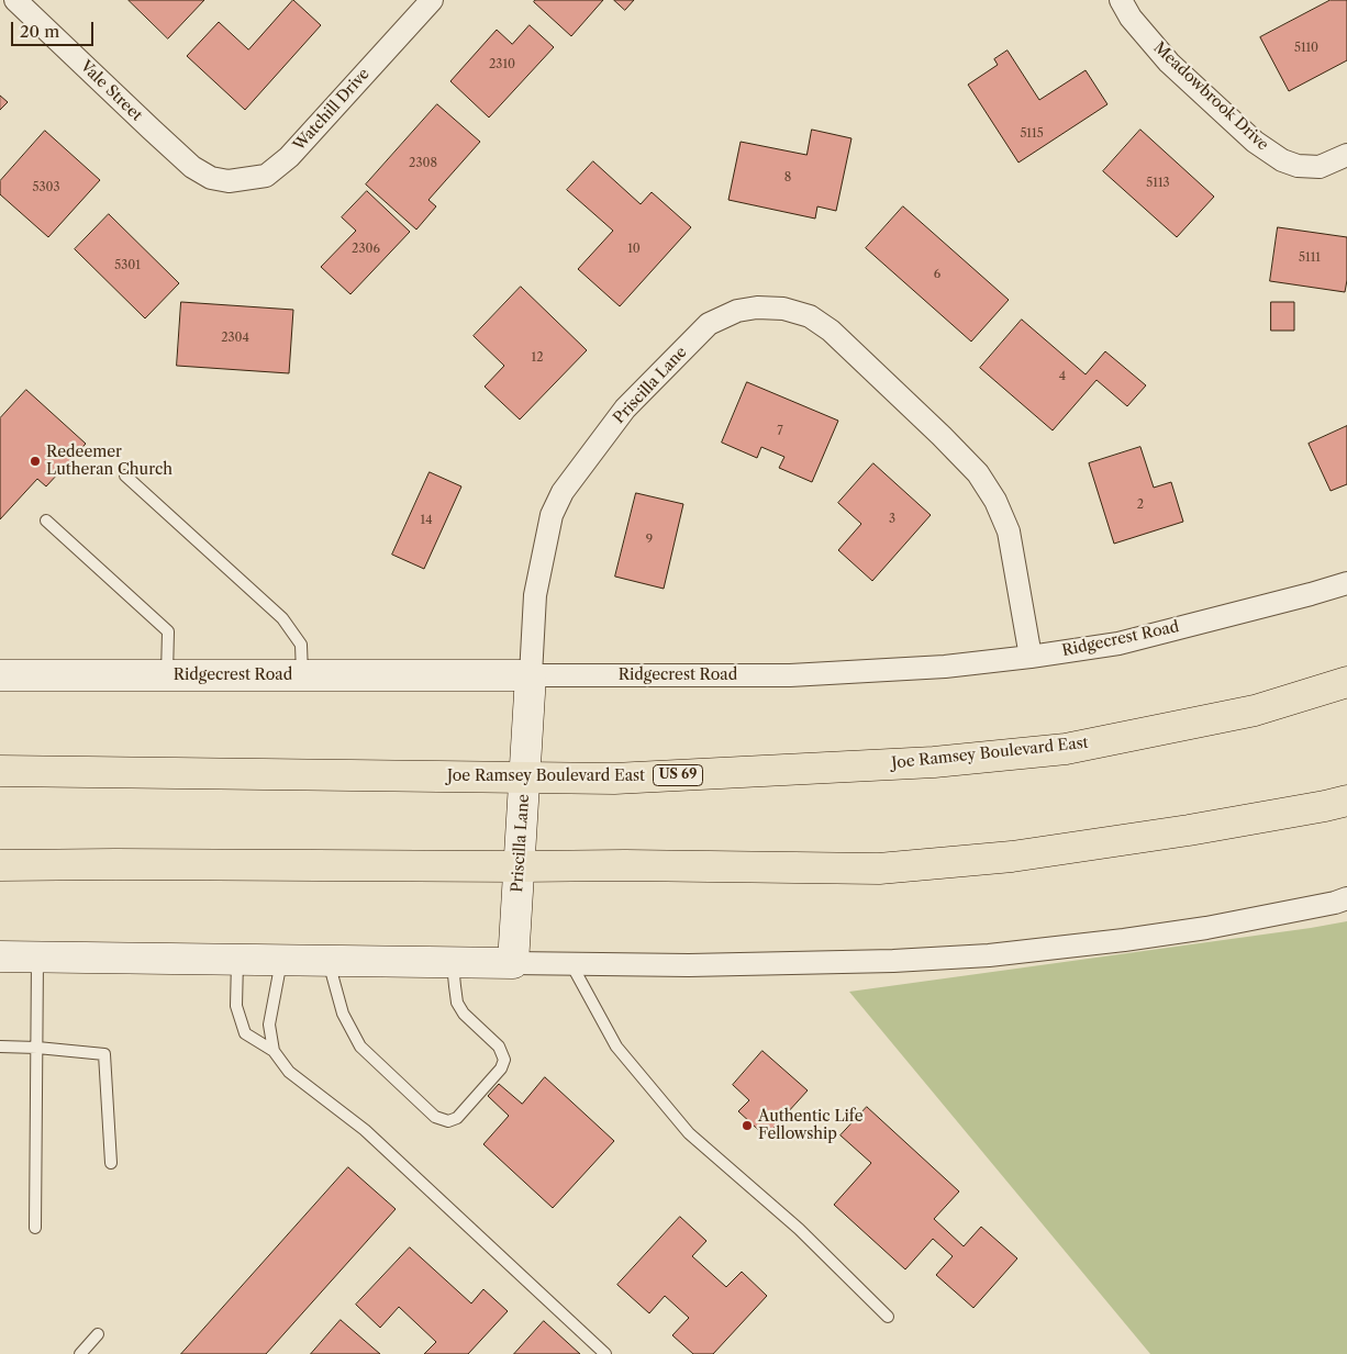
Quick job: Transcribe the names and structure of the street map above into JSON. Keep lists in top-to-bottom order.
{
  "streets": {
    "highway": ["Joe Ramsey Boulevard East", "US 69"],
    "street": [
      "Vale Street",
      "Meadowbrook Drive",
      "Watchill Drive",
      "Priscilla Lane",
      "Ridgecrest Road"
    ]
  },
  "crossings": [
    ["Vale Street", "Watchill Drive"],
    ["Priscilla Lane", "Ridgecrest Road"],
    ["Priscilla Lane", "Joe Ramsey Boulevard East"]
  ],
  "places": ["Redeemer Lutheran Church", "Authentic Life Fellowship"],
  "house_numbers": [
    "5110",
    "2310",
    "5115",
    "2308",
    "8",
    "5113",
    "5303",
    "2306",
    "10",
    "5111",
    "5301",
    "6",
    "2304",
    "12",
    "4",
    "7",
    "2",
    "3",
    "14",
    "9"
  ],
  "scale_bar": "20 m"
}
